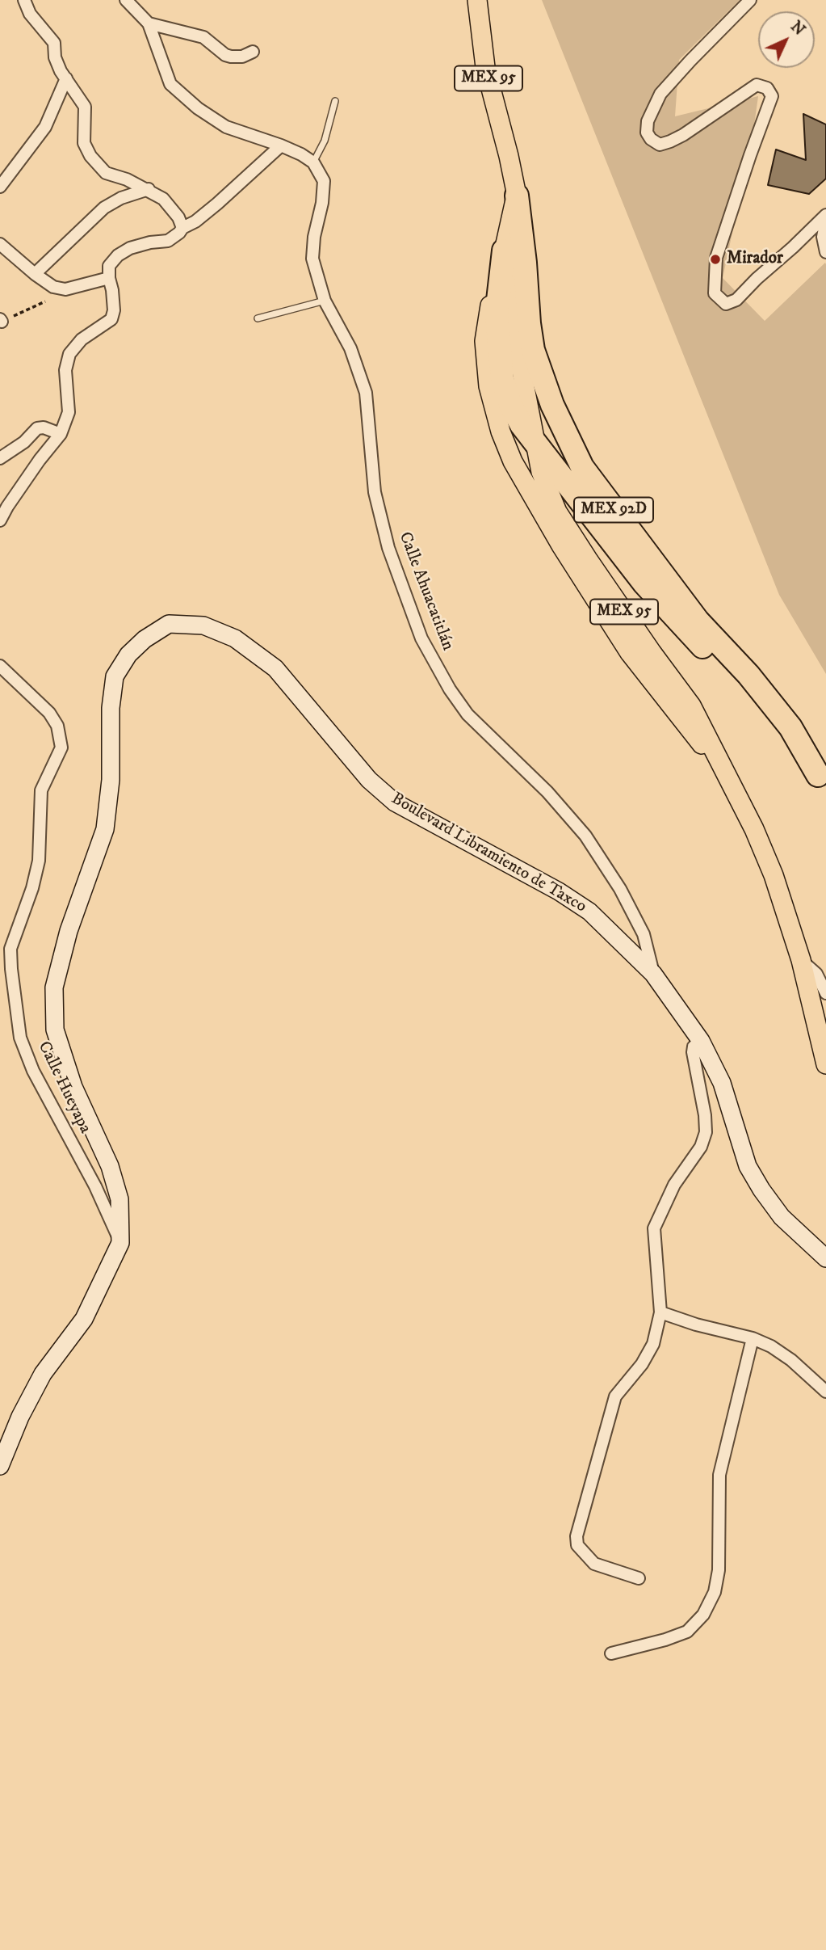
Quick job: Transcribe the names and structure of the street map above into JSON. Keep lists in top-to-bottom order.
{
  "streets": {
    "highway": ["MEX 92D"],
    "main road": ["MEX 95", "Boulevard Libramiento de Taxco"],
    "street": ["Calle Ahuacatitlán", "Calle Hueyapa"]
  },
  "crossings": [
    ["MEX 95", "MEX 92D"],
    ["Calle Ahuacatitlán", "Boulevard Libramiento de Taxco"],
    ["Boulevard Libramiento de Taxco", "Calle Hueyapa"]
  ],
  "places": ["Mirador"],
  "north": "top right"
}
